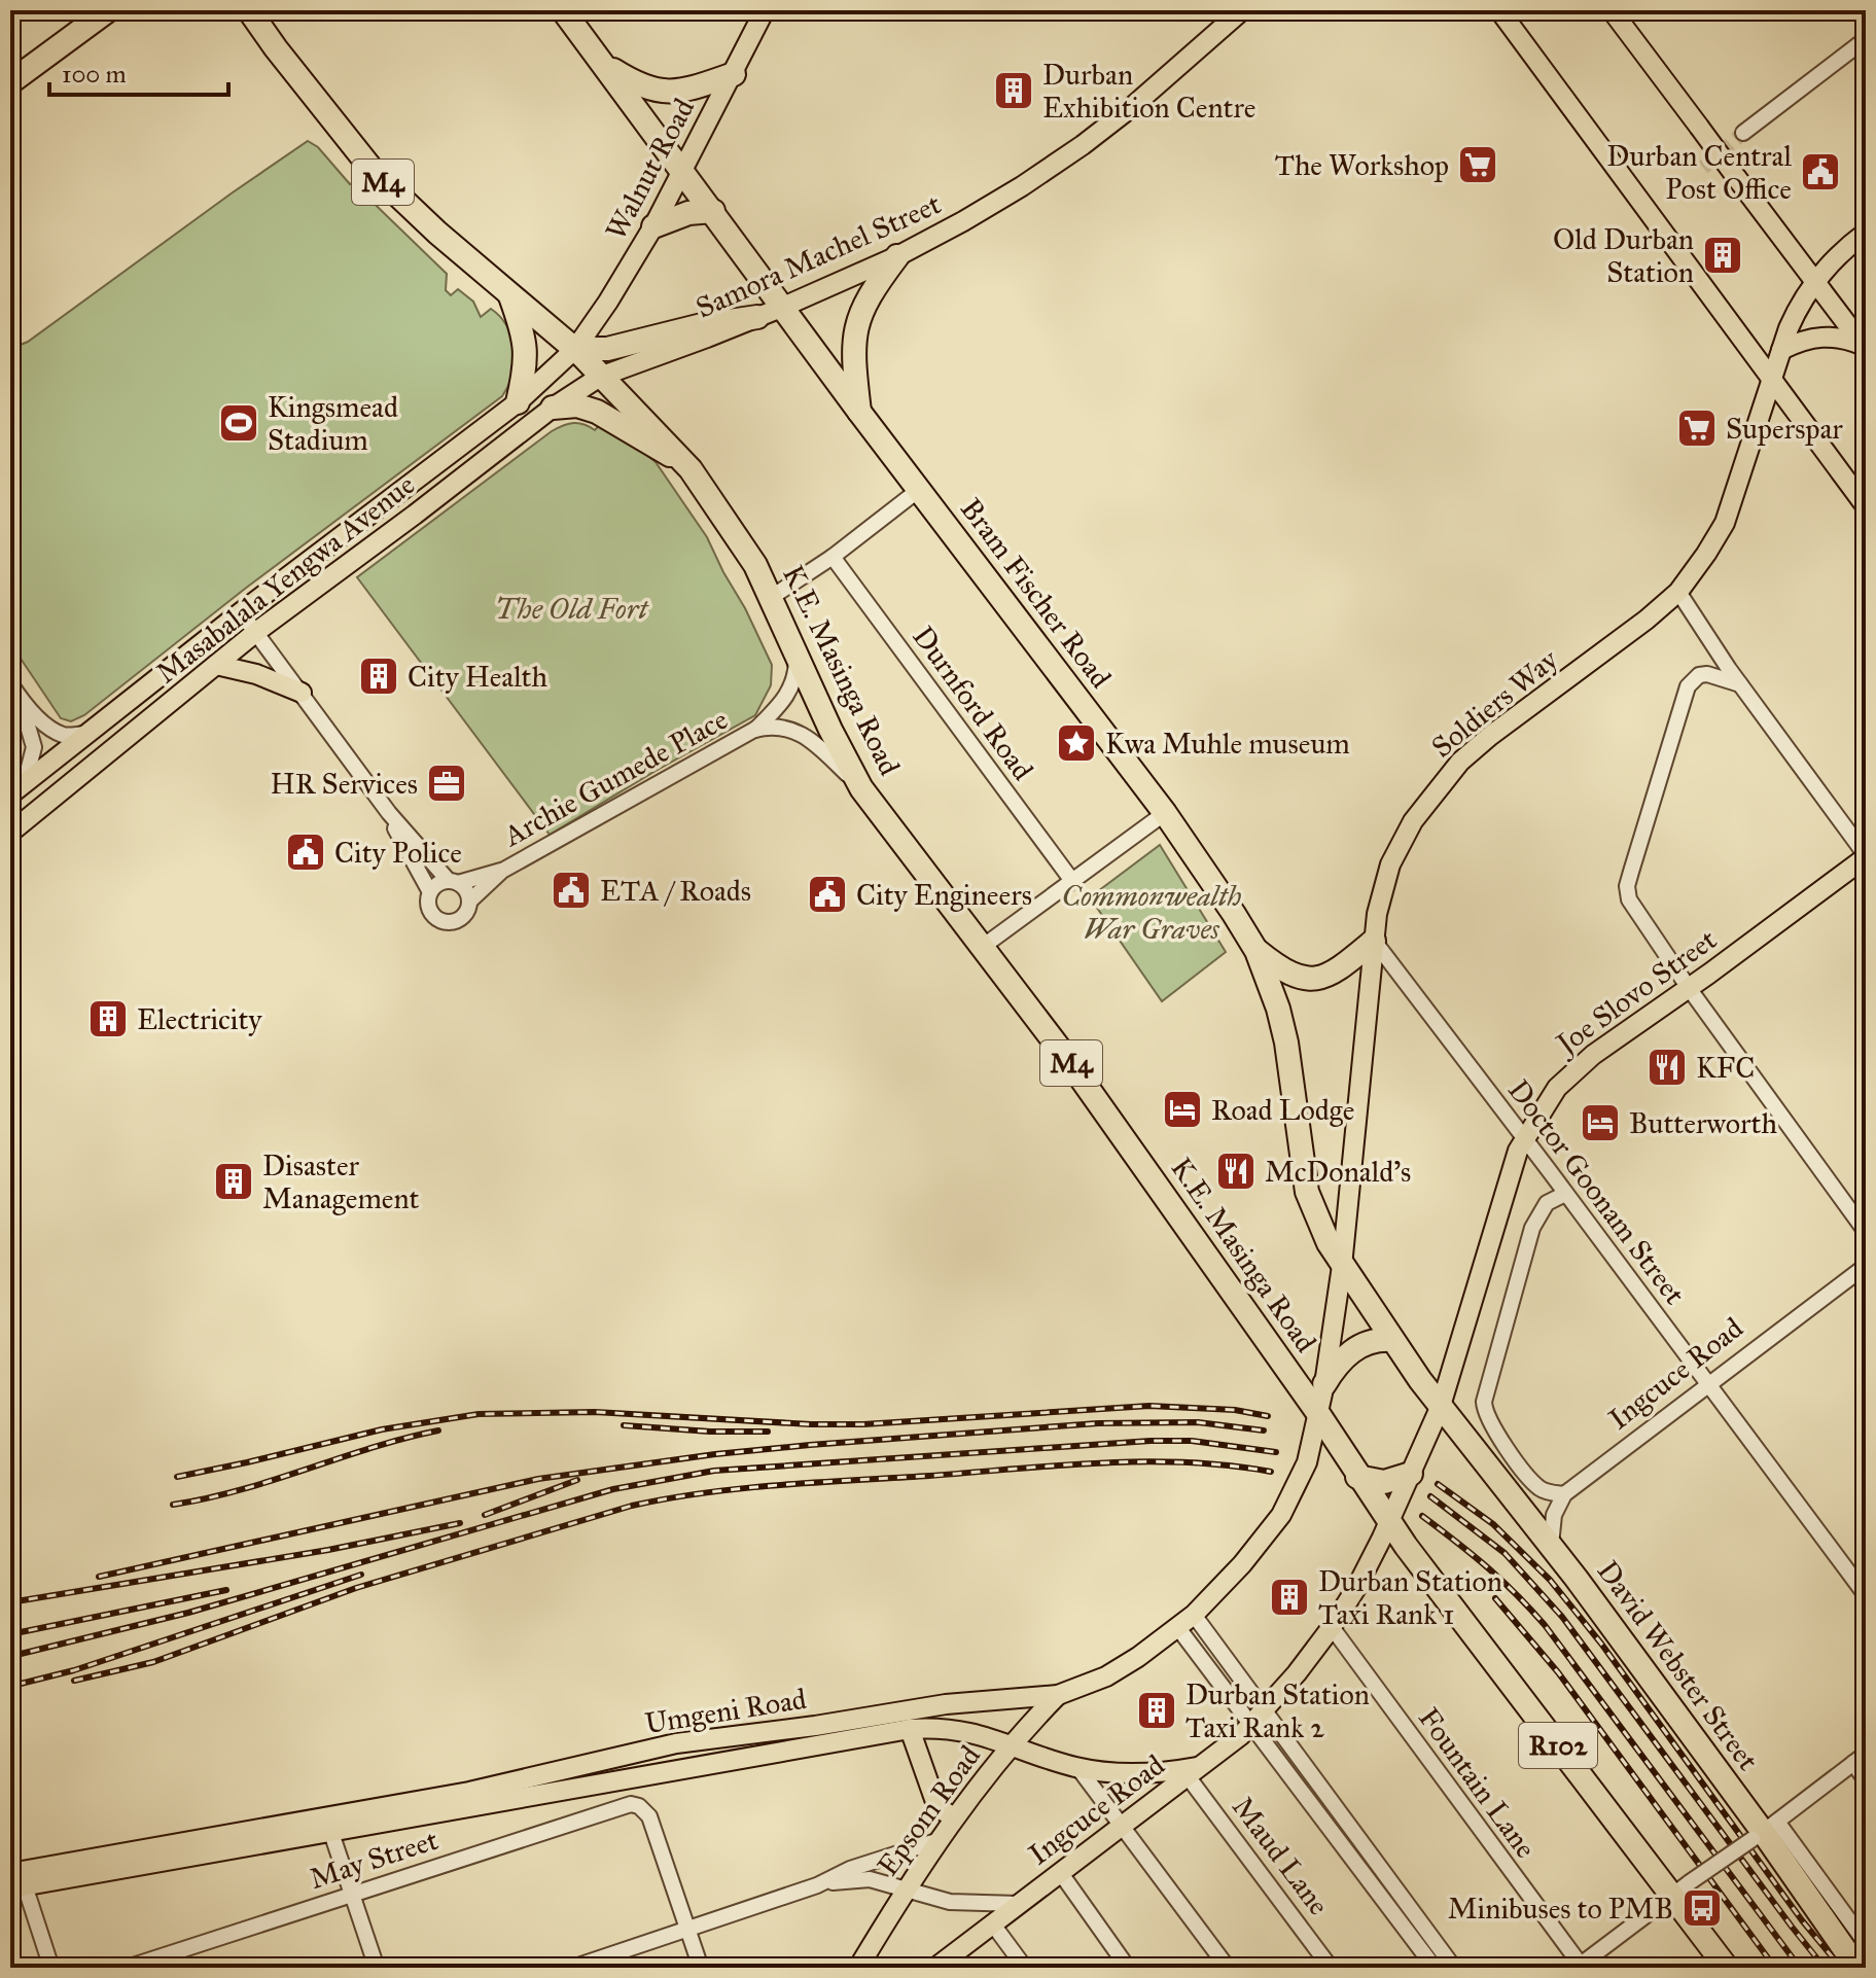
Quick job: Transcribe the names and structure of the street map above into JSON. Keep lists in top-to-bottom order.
{
  "streets": {
    "highway": [
      "M4",
      "Bram Fischer Road",
      "K.E. Masinga Road",
      "David Webster Street",
      "R102"
    ],
    "main road": [
      "Walnut Road",
      "Samora Machel Street",
      "Masabalala Yengwa Avenue",
      "Soldiers Way",
      "Joe Slovo Street",
      "Ingcuce Road",
      "Umgeni Road",
      "Epsom Road"
    ],
    "street": [
      "Durnford Road",
      "Archie Gumede Place",
      "Doctor Goonam Street",
      "Fountain Lane",
      "Maud Lane",
      "May Street"
    ]
  },
  "crossings": [
    ["Walnut Road", "Masabalala Yengwa Avenue"],
    ["Walnut Road", "Bram Fischer Road"],
    ["Walnut Road", "K.E. Masinga Road"],
    ["Samora Machel Street", "Masabalala Yengwa Avenue"],
    ["Samora Machel Street", "Bram Fischer Road"],
    ["Samora Machel Street", "K.E. Masinga Road"],
    ["Masabalala Yengwa Avenue", "K.E. Masinga Road"],
    ["Bram Fischer Road", "K.E. Masinga Road"],
    ["Bram Fischer Road", "Soldiers Way"],
    ["Bram Fischer Road", "Joe Slovo Street"],
    ["Bram Fischer Road", "Ingcuce Road"],
    ["Bram Fischer Road", "David Webster Street"],
    ["Bram Fischer Road", "Umgeni Road"],
    ["Bram Fischer Road", "R102"],
    ["K.E. Masinga Road", "Soldiers Way"],
    ["K.E. Masinga Road", "Archie Gumede Place"],
    ["K.E. Masinga Road", "Joe Slovo Street"],
    ["K.E. Masinga Road", "Ingcuce Road"],
    ["K.E. Masinga Road", "David Webster Street"],
    ["K.E. Masinga Road", "Umgeni Road"],
    ["K.E. Masinga Road", "R102"],
    ["Soldiers Way", "Joe Slovo Street"],
    ["Soldiers Way", "Doctor Goonam Street"],
    ["Soldiers Way", "Ingcuce Road"],
    ["Soldiers Way", "David Webster Street"],
    ["Soldiers Way", "Umgeni Road"],
    ["Soldiers Way", "R102"],
    ["Joe Slovo Street", "Doctor Goonam Street"],
    ["Joe Slovo Street", "Ingcuce Road"],
    ["Joe Slovo Street", "David Webster Street"],
    ["Joe Slovo Street", "Umgeni Road"],
    ["Joe Slovo Street", "R102"],
    ["Doctor Goonam Street", "Ingcuce Road"],
    ["Ingcuce Road", "David Webster Street"],
    ["Ingcuce Road", "Umgeni Road"],
    ["Ingcuce Road", "R102"],
    ["Ingcuce Road", "Fountain Lane"],
    ["Ingcuce Road", "Maud Lane"],
    ["David Webster Street", "Umgeni Road"],
    ["David Webster Street", "R102"],
    ["Umgeni Road", "R102"],
    ["Umgeni Road", "Epsom Road"],
    ["Umgeni Road", "Maud Lane"]
  ],
  "parks": ["The Old Fort", "Commonwealth War Graves"],
  "places": {
    "building": [
      "Durban Exhibition Centre",
      "Old Durban Station",
      "City Health",
      "Electricity",
      "Disaster Management",
      "Durban Station Taxi Rank 1",
      "Durban Station Taxi Rank 2"
    ],
    "supermarket": ["The Workshop", "Superspar"],
    "public building": [
      "Durban Central Post Office",
      "City Police",
      "ETA / Roads",
      "City Engineers"
    ],
    "sports": ["Kingsmead Stadium"],
    "place": ["Kwa Muhle museum"],
    "office": ["HR Services"],
    "restaurant": ["KFC", "McDonald's"],
    "hotel": ["Road Lodge", "Butterworth"],
    "bus stop": ["Minibuses to PMB"]
  },
  "scale_bar": "100 m"
}
